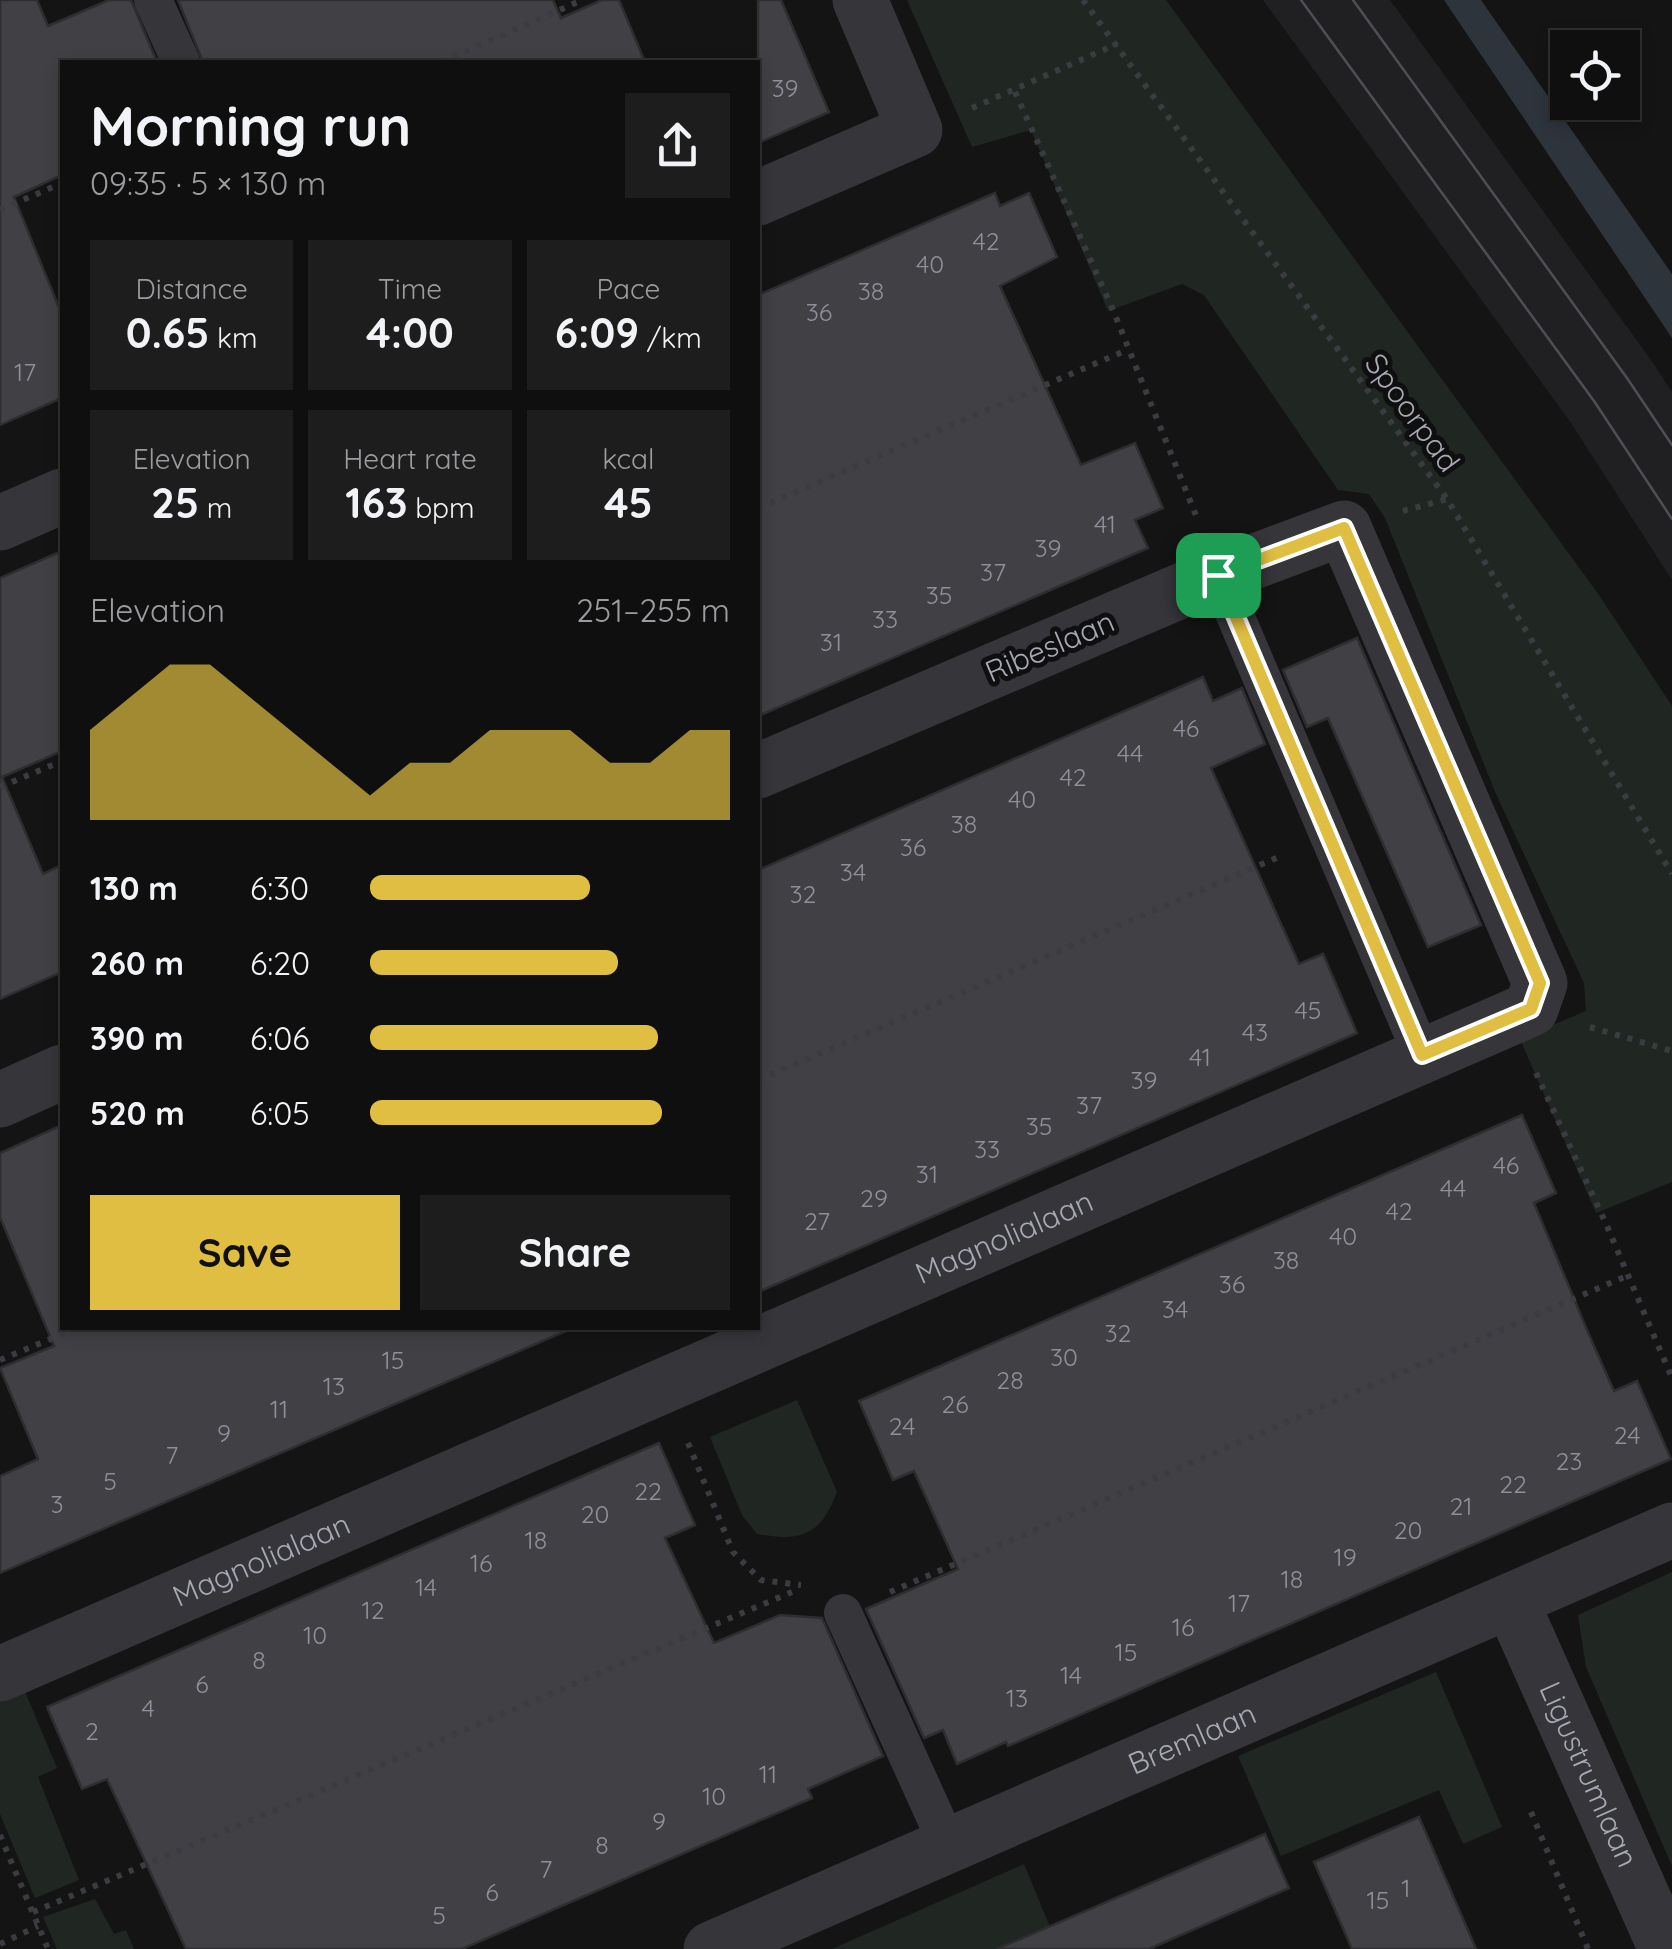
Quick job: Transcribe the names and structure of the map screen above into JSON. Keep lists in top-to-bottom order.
{
  "streets": {
    "street": [
      "Ribeslaan",
      "Magnolialaan",
      "Bremlaan",
      "Ligustrumlaan"
    ],
    "path": ["Spoorpad"]
  },
  "crossings": [
    ["Ribeslaan", "Magnolialaan"],
    ["Bremlaan", "Ligustrumlaan"]
  ],
  "house_numbers": [
    "39",
    "42",
    "40",
    "38",
    "36",
    "17",
    "41",
    "39",
    "37",
    "35",
    "33",
    "31",
    "46",
    "44",
    "42",
    "40",
    "38",
    "36",
    "34",
    "32",
    "45",
    "43",
    "41",
    "39",
    "37",
    "35",
    "33",
    "46",
    "31",
    "44",
    "29",
    "42",
    "27",
    "40",
    "38",
    "36",
    "34",
    "32",
    "30",
    "15",
    "28",
    "13",
    "26",
    "11",
    "24",
    "9",
    "24",
    "7",
    "23",
    "5",
    "22",
    "22",
    "3",
    "21",
    "20",
    "20",
    "18",
    "19",
    "16",
    "18",
    "14",
    "17",
    "12",
    "16",
    "10",
    "15",
    "8",
    "14",
    "6",
    "13",
    "4",
    "2",
    "11",
    "10",
    "9",
    "8",
    "7",
    "1",
    "6",
    "15",
    "5"
  ],
  "page": {
    "heading": ["Morning run", "09:35 · 5 × 130 m"],
    "stats": [
      ["Distance", "0.65 km"],
      ["Time", "4:00"],
      ["Pace", "6:09 /km"],
      ["Elevation", "25 m"],
      ["Heart rate", "163 bpm"],
      ["kcal", "45"]
    ],
    "chart": ["Elevation", "251–255 m"],
    "list": [
      {
        "name": "130 m",
        "note": "6:30"
      },
      {
        "name": "260 m",
        "note": "6:20"
      },
      {
        "name": "390 m",
        "note": "6:06"
      },
      {
        "name": "520 m",
        "note": "6:05"
      }
    ],
    "buttons": ["Save", "Share"]
  }
}
